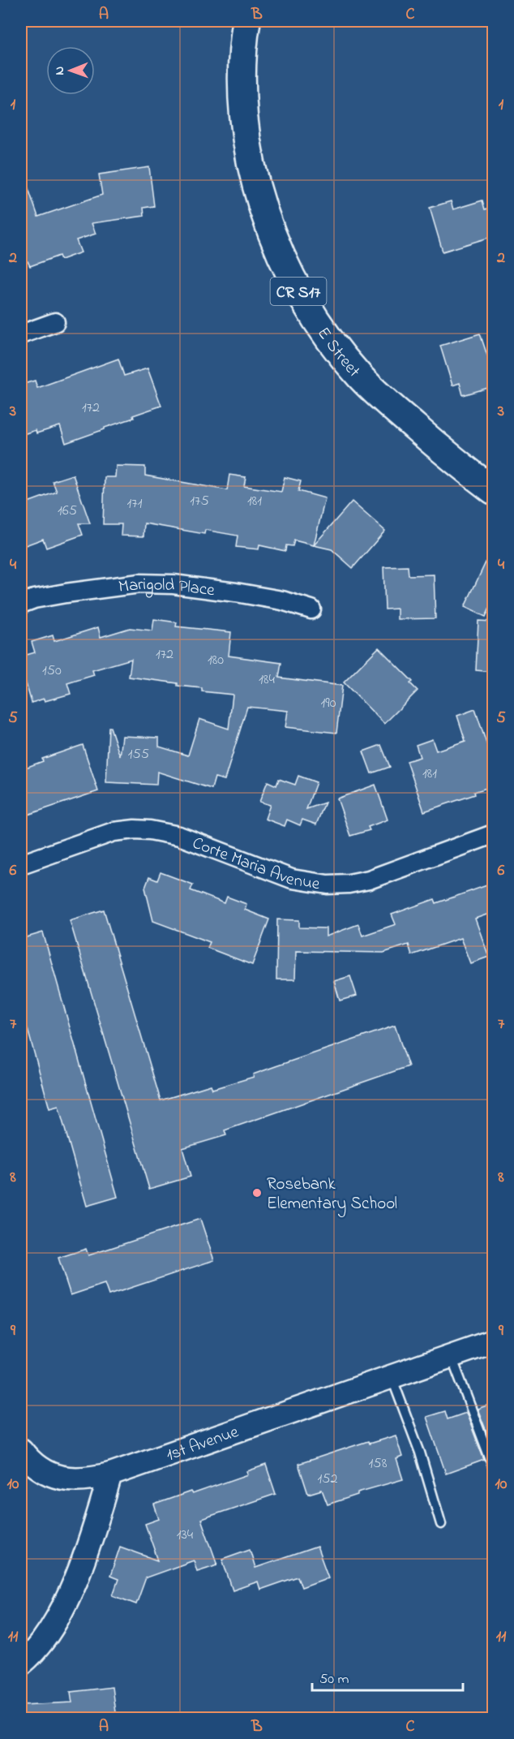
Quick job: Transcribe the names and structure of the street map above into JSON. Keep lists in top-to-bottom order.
{
  "streets": {
    "main road": ["CR S17", "E Street"],
    "street": ["Marigold Place", "Corte Maria Avenue", "1st Avenue"]
  },
  "places": ["Rosebank Elementary School"],
  "house_numbers": [
    "172",
    "175",
    "181",
    "171",
    "165",
    "172",
    "180",
    "150",
    "184",
    "190",
    "155",
    "181",
    "158",
    "152",
    "134"
  ],
  "scale_bar": "50 m",
  "north": "left",
  "grid": {
    "columns": ["A", "B", "C"],
    "rows": [
      "1",
      "2",
      "3",
      "4",
      "5",
      "6",
      "7",
      "8",
      "9",
      "10",
      "11"
    ]
  }
}
